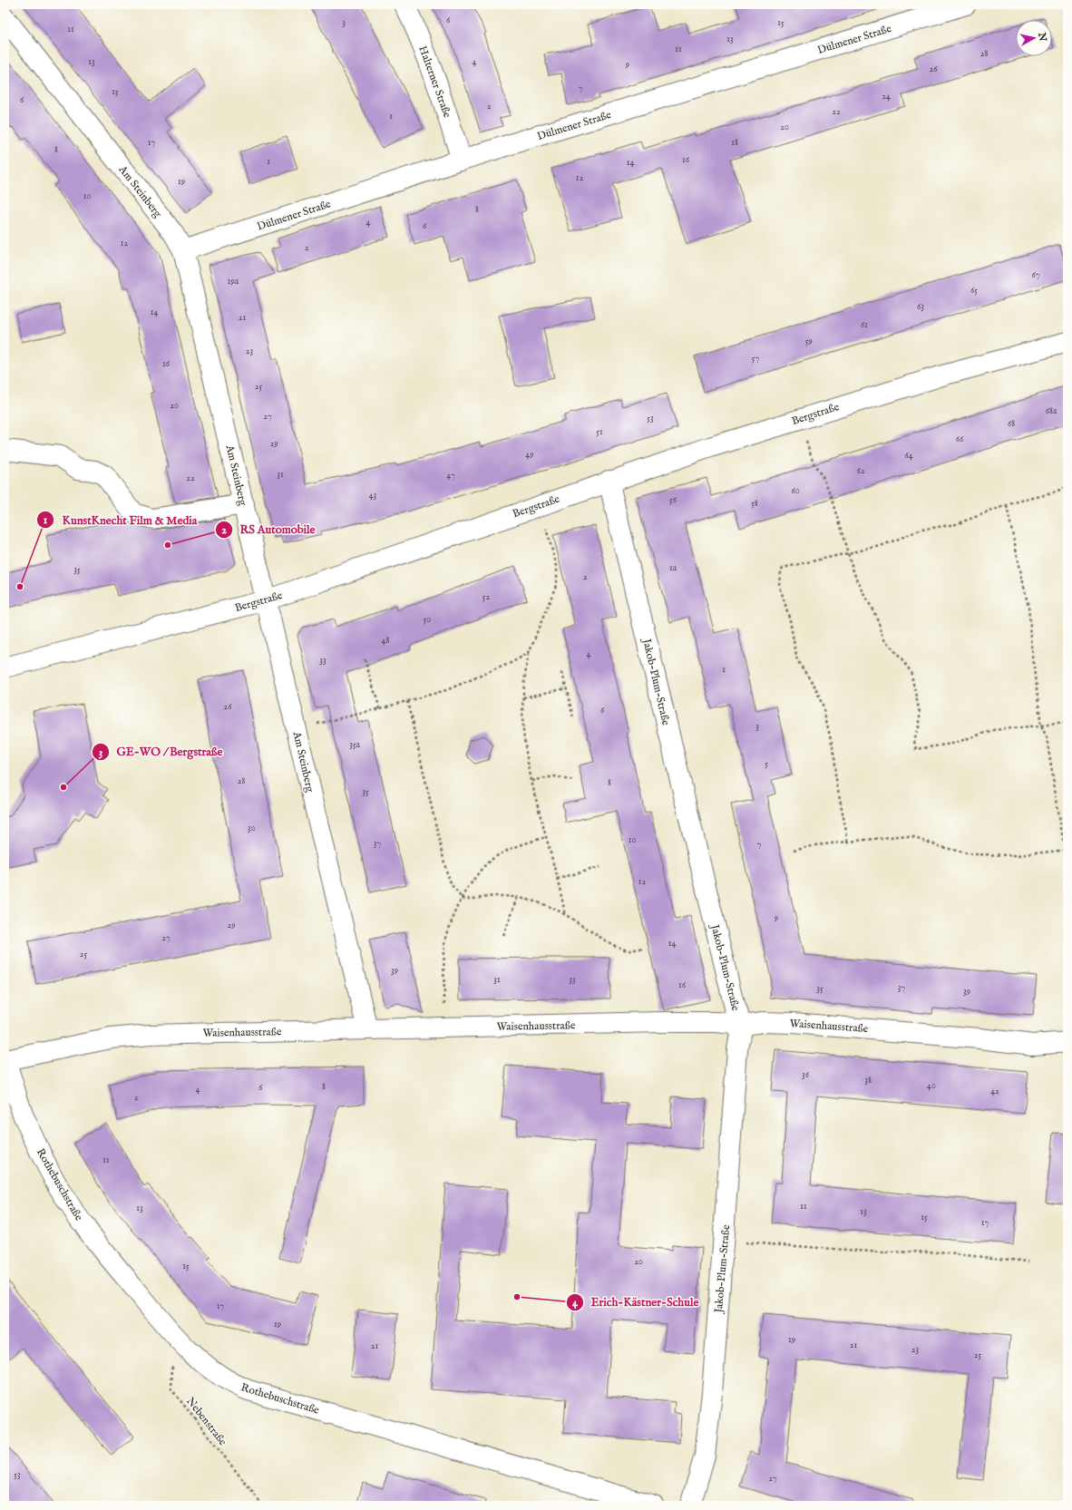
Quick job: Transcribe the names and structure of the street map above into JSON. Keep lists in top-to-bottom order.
{
  "streets": {
    "street": [
      "Dülmener Straße",
      "Halterner Straße",
      "Am Steinberg",
      "Bergstraße",
      "Jakob-Plum-Straße",
      "Waisenhausstraße",
      "Rothebuschstraße"
    ],
    "path": ["Nebenstraße"]
  },
  "crossings": [
    ["Dülmener Straße", "Halterner Straße"],
    ["Dülmener Straße", "Am Steinberg"],
    ["Am Steinberg", "Bergstraße"],
    ["Am Steinberg", "Waisenhausstraße"],
    ["Bergstraße", "Jakob-Plum-Straße"],
    ["Jakob-Plum-Straße", "Waisenhausstraße"],
    ["Waisenhausstraße", "Rothebuschstraße"],
    ["Rothebuschstraße", "Nebenstraße"]
  ],
  "places": [
    "RS Automobile",
    "KunstKnecht Film & Media",
    "GE-WO / Bergstraße",
    "Erich-Kästner-Schule"
  ],
  "house_numbers": [
    "6",
    "3",
    "15",
    "11",
    "13",
    "11",
    "28",
    "13",
    "4",
    "9",
    "26",
    "7",
    "15",
    "24",
    "6",
    "2",
    "22",
    "1",
    "20",
    "17",
    "18",
    "8",
    "16",
    "1",
    "14",
    "12",
    "19",
    "10",
    "8",
    "4",
    "6",
    "12",
    "2",
    "67",
    "19a",
    "65",
    "63",
    "14",
    "21",
    "61",
    "59",
    "23",
    "57",
    "16",
    "25",
    "20",
    "68a",
    "27",
    "53",
    "68",
    "51",
    "66",
    "29",
    "49",
    "64",
    "62",
    "31",
    "47",
    "22",
    "60",
    "43",
    "56",
    "58",
    "1a",
    "35",
    "2",
    "52",
    "50",
    "48",
    "4",
    "33",
    "1",
    "26",
    "6",
    "3",
    "35a",
    "5",
    "28",
    "8",
    "35",
    "30",
    "10",
    "37",
    "7",
    "12",
    "9",
    "29",
    "27",
    "14",
    "25",
    "39",
    "31",
    "33",
    "16",
    "37",
    "35",
    "39",
    "36",
    "38",
    "40",
    "8",
    "6",
    "4",
    "42",
    "2",
    "11",
    "11",
    "13",
    "13",
    "15",
    "17",
    "20",
    "15",
    "17",
    "19",
    "19",
    "21",
    "21",
    "23",
    "25",
    "53",
    "27"
  ],
  "north": "right"
}
